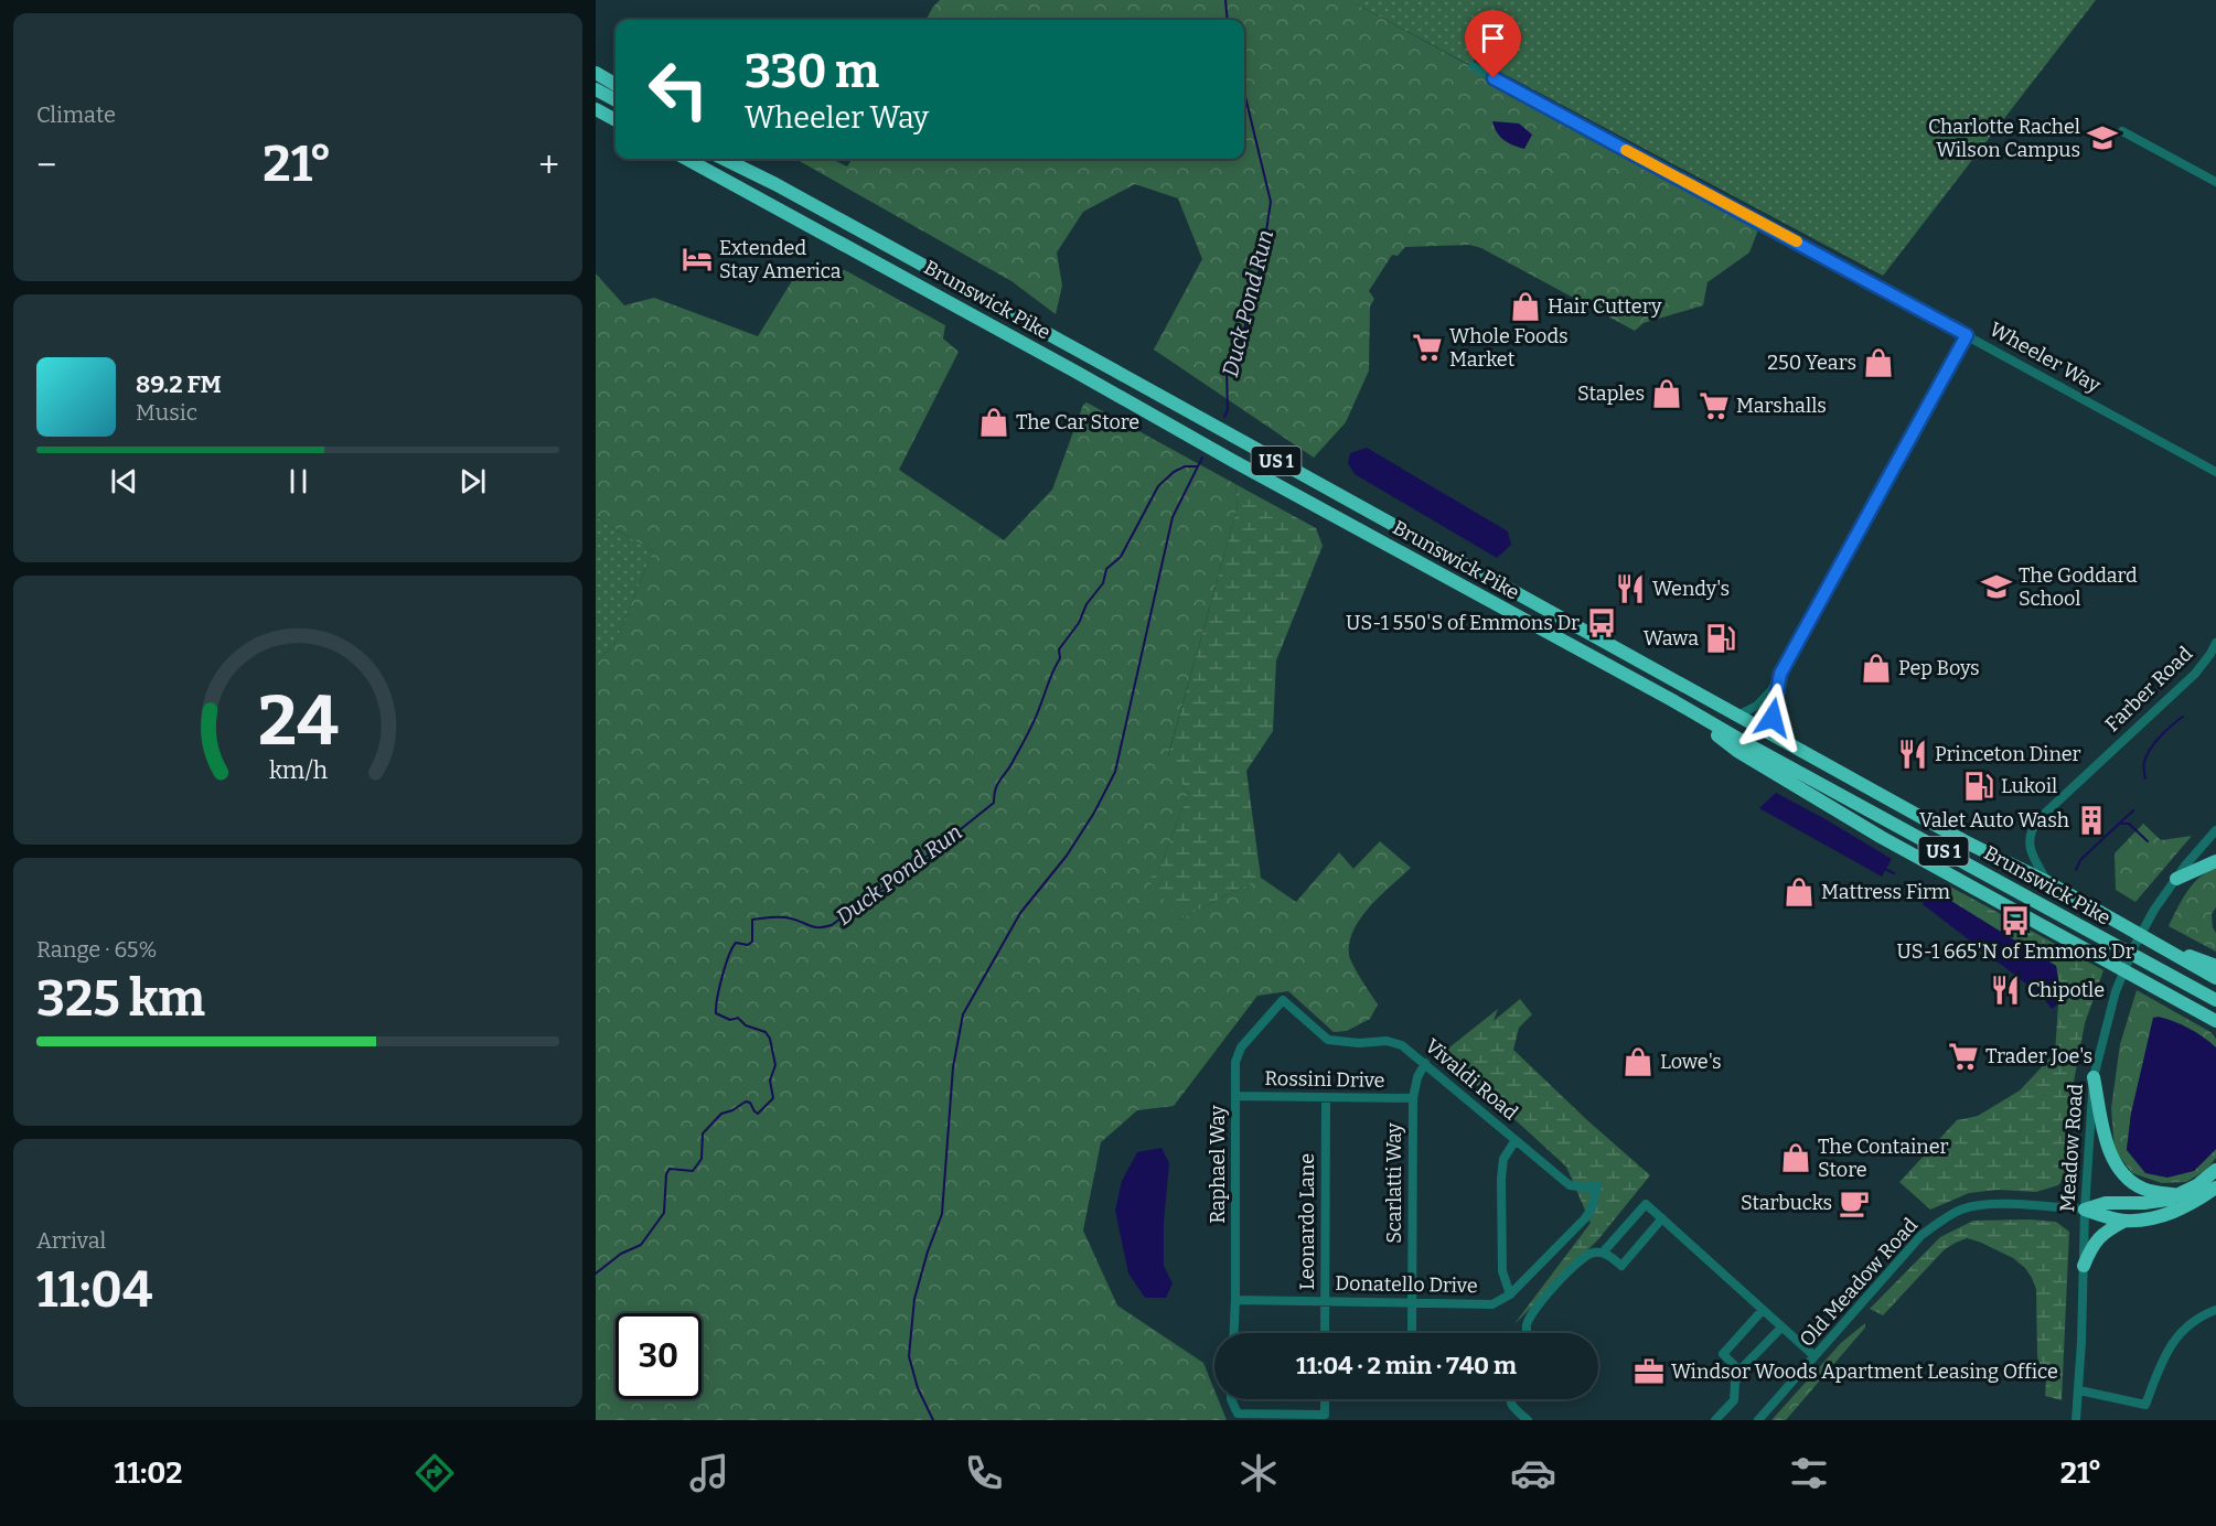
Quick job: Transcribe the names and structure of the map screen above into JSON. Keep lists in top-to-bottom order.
{
  "streets": {
    "highway": ["Brunswick Pike", "US 1"],
    "street": [
      "Wheeler Way",
      "Farber Road",
      "Rossini Drive",
      "Vivaldi Road",
      "Meadow Road",
      "Raphael Way",
      "Scarlatti Way",
      "Leonardo Lane",
      "Old Meadow Road",
      "Donatello Drive"
    ]
  },
  "crossings": [
    ["Brunswick Pike", "Farber Road"],
    ["Rossini Drive", "Raphael Way"],
    ["Rossini Drive", "Scarlatti Way"],
    ["Rossini Drive", "Leonardo Lane"],
    ["Vivaldi Road", "Raphael Way"],
    ["Vivaldi Road", "Scarlatti Way"],
    ["Vivaldi Road", "Donatello Drive"],
    ["Meadow Road", "Old Meadow Road"],
    ["Raphael Way", "Donatello Drive"],
    ["Scarlatti Way", "Donatello Drive"],
    ["Leonardo Lane", "Donatello Drive"]
  ],
  "water": ["Duck Pond Run"],
  "places": {
    "school or university": ["Charlotte Rachel Wilson Campus", "The Goddard School"],
    "hotel": ["Extended Stay America"],
    "shop": [
      "Hair Cuttery",
      "250 Years",
      "Staples",
      "The Car Store",
      "Pep Boys",
      "Mattress Firm",
      "Lowe's",
      "The Container Store"
    ],
    "supermarket": ["Whole Foods Market", "Marshalls", "Trader Joe's"],
    "restaurant": ["Wendy's", "Princeton Diner", "Chipotle"],
    "bus stop": ["US-1 550'S of Emmons Dr", "US-1 665'N of Emmons Dr"],
    "fuel station": ["Wawa", "Lukoil"],
    "building": ["Valet Auto Wash"],
    "cafe": ["Starbucks"],
    "office": ["Windsor Woods Apartment Leasing Office"]
  },
  "page": {
    "tile": [
      "Climate",
      ["Range · 65%", "325 km"],
      ["Arrival", "11:04"]
    ],
    "turn": ["330 m", "Wheeler Way"],
    "heat": ["−", "21°", "+"],
    "song": ["89.2 FM", "Music"],
    "limit": "30",
    "trip": "11:04 · 2 min · 740 m",
    "tabs": ["11:02", "21°"],
    "gauge": ["24", "km/h"]
  }
}
